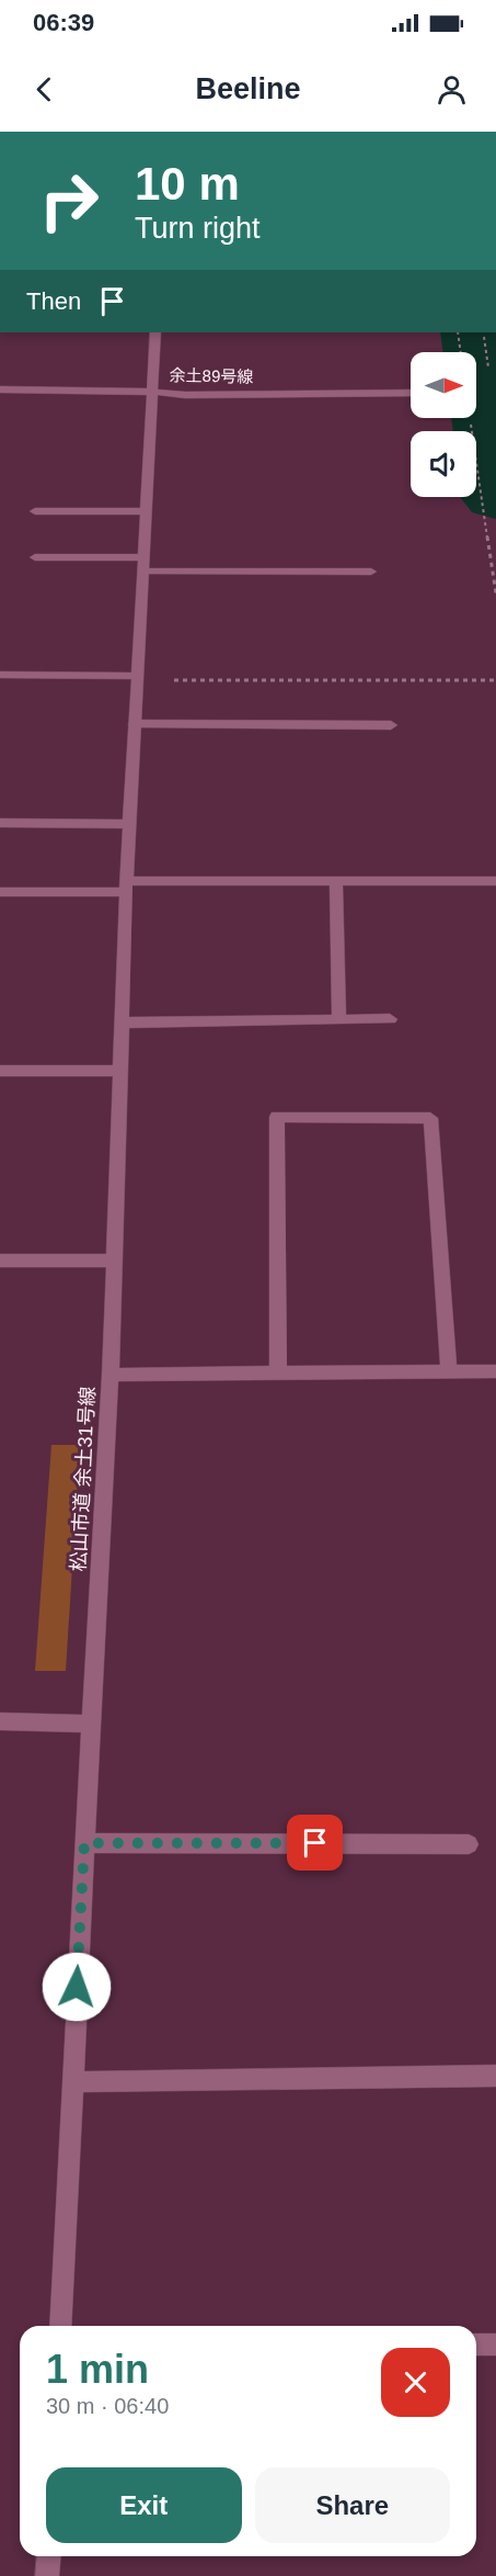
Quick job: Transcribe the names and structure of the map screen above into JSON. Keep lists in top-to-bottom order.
{
  "streets": {
    "street": ["余土89号線", "松山市道 余土31号線"]
  },
  "north": "right",
  "page": {
    "status": "06:39",
    "header": "Beeline",
    "turn": ["10 m", "Turn right"],
    "then": "Then",
    "heading": ["1 min", "30 m · 06:40"],
    "buttons": ["Exit", "Share"]
  }
}
